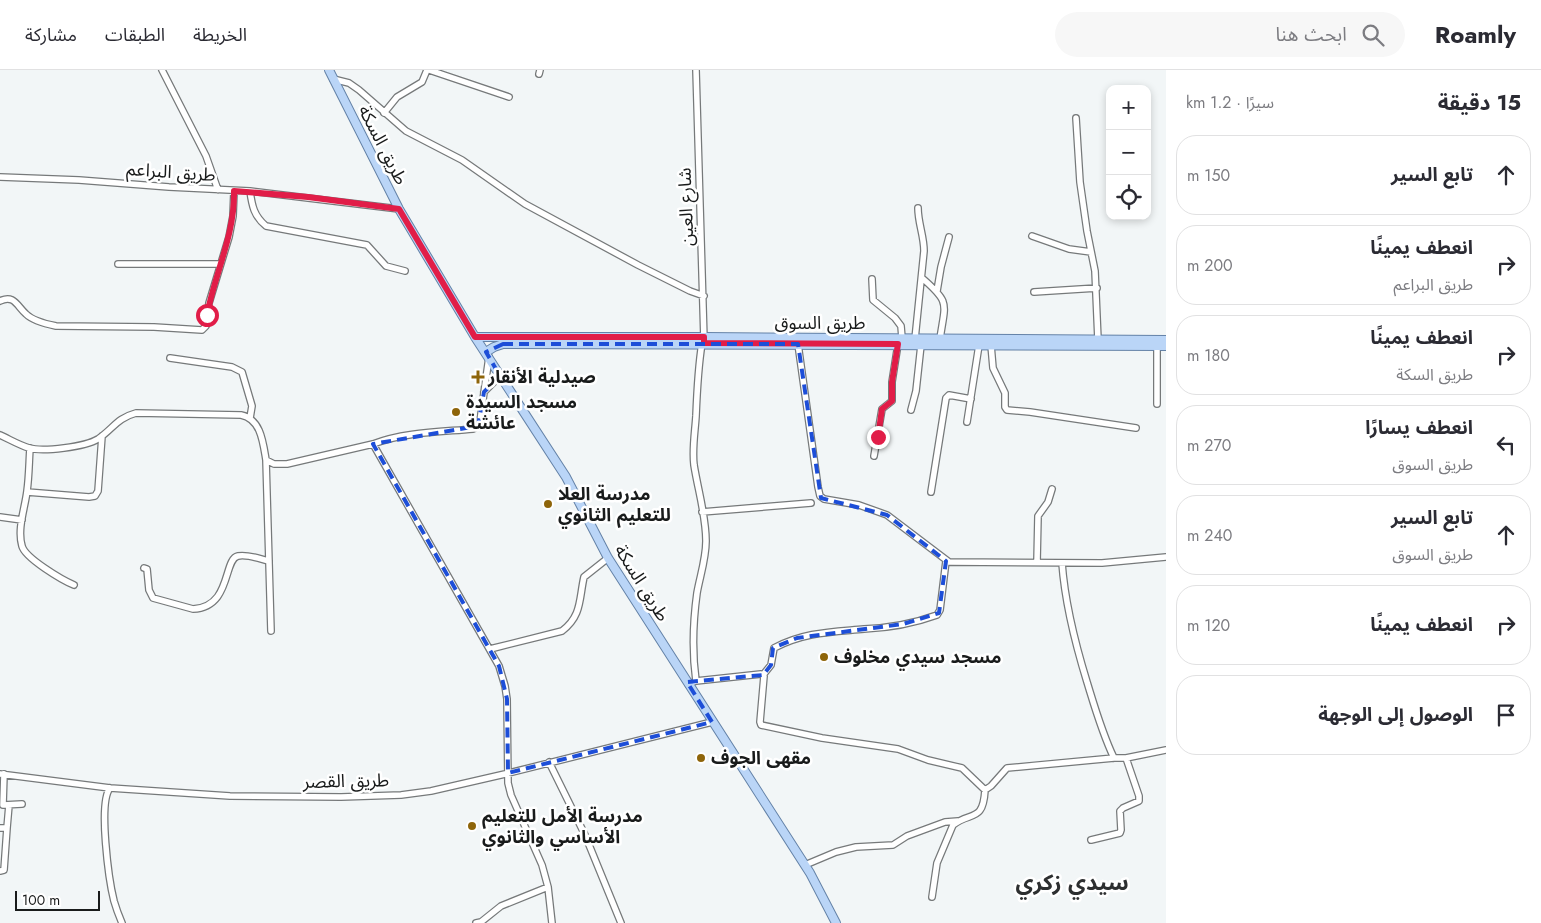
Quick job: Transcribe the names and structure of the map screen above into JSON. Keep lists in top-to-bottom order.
{
  "streets": {
    "main road": ["طريق السكة", "طريق السوق"],
    "street": ["طريق البراعم", "شارع العين", "طريق القصر"]
  },
  "crossings": [
    ["طريق السكة", "طريق البراعم"],
    ["طريق السكة", "طريق السوق"],
    ["طريق السكة", "طريق القصر"],
    ["شارع العين", "طريق السوق"]
  ],
  "districts": ["سيدي زكري"],
  "places": {
    "health": ["صيدلية الأنقار"],
    "other": [
      "مسجد السيدة عائشة",
      "مدرسة العلا للتعليم الثانوي",
      "مسجد سيدي مخلوف",
      "مقهى الجوف",
      "مدرسة الأمل للتعليم الأساسي والثانوي"
    ]
  },
  "scale_bar": "100 m",
  "page": {
    "header": "Roamly",
    "search": "ابحث هنا",
    "nav": ["الخريطة", "الطبقات", "مشاركة"],
    "heading": ["15 دقيقة", "سيرًا · 1.2 km"],
    "map_buttons": ["+", "−"],
    "list": [
      ["تابع السير", "150 m"],
      ["انعطف يمينًا", "طريق البراعم", "200 m"],
      ["انعطف يمينًا", "طريق السكة", "180 m"],
      ["انعطف يسارًا", "طريق السوق", "270 m"],
      ["تابع السير", "طريق السوق", "240 m"],
      ["انعطف يمينًا", "120 m"],
      "الوصول إلى الوجهة"
    ],
    "scale": "100 m"
  }
}
